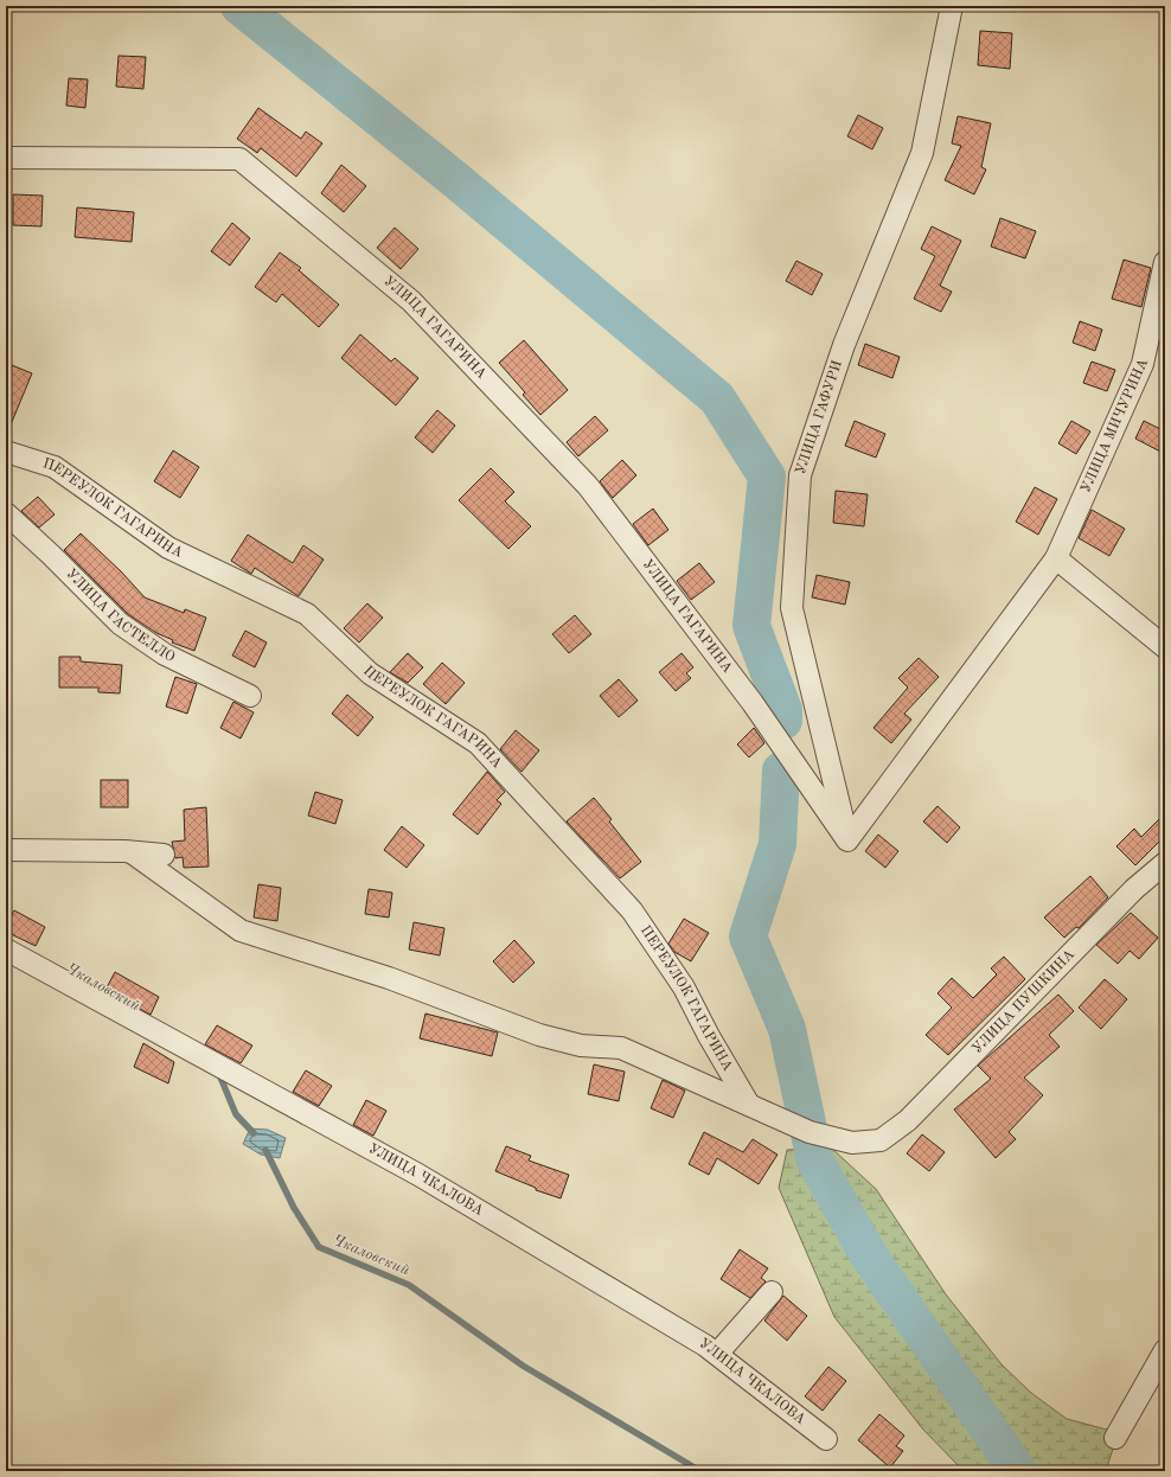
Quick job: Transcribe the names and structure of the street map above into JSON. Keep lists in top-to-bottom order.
{
  "streets": {
    "street": [
      "УЛИЦА ГАГАРИНА",
      "УЛИЦА ГАФУРИ",
      "УЛИЦА МИЧУРИНА",
      "ПЕРЕУЛОК ГАГАРИНА",
      "УЛИЦА ГАСТЕЛЛО",
      "УЛИЦА ПУШКИНА",
      "УЛИЦА ЧКАЛОВА"
    ]
  },
  "crossings": [
    ["УЛИЦА ГАГАРИНА", "УЛИЦА ГАФУРИ"],
    ["УЛИЦА ГАГАРИНА", "УЛИЦА МИЧУРИНА"],
    ["УЛИЦА ГАФУРИ", "УЛИЦА МИЧУРИНА"],
    ["ПЕРЕУЛОК ГАГАРИНА", "УЛИЦА ПУШКИНА"]
  ],
  "water": ["Чкаловский"]
}
